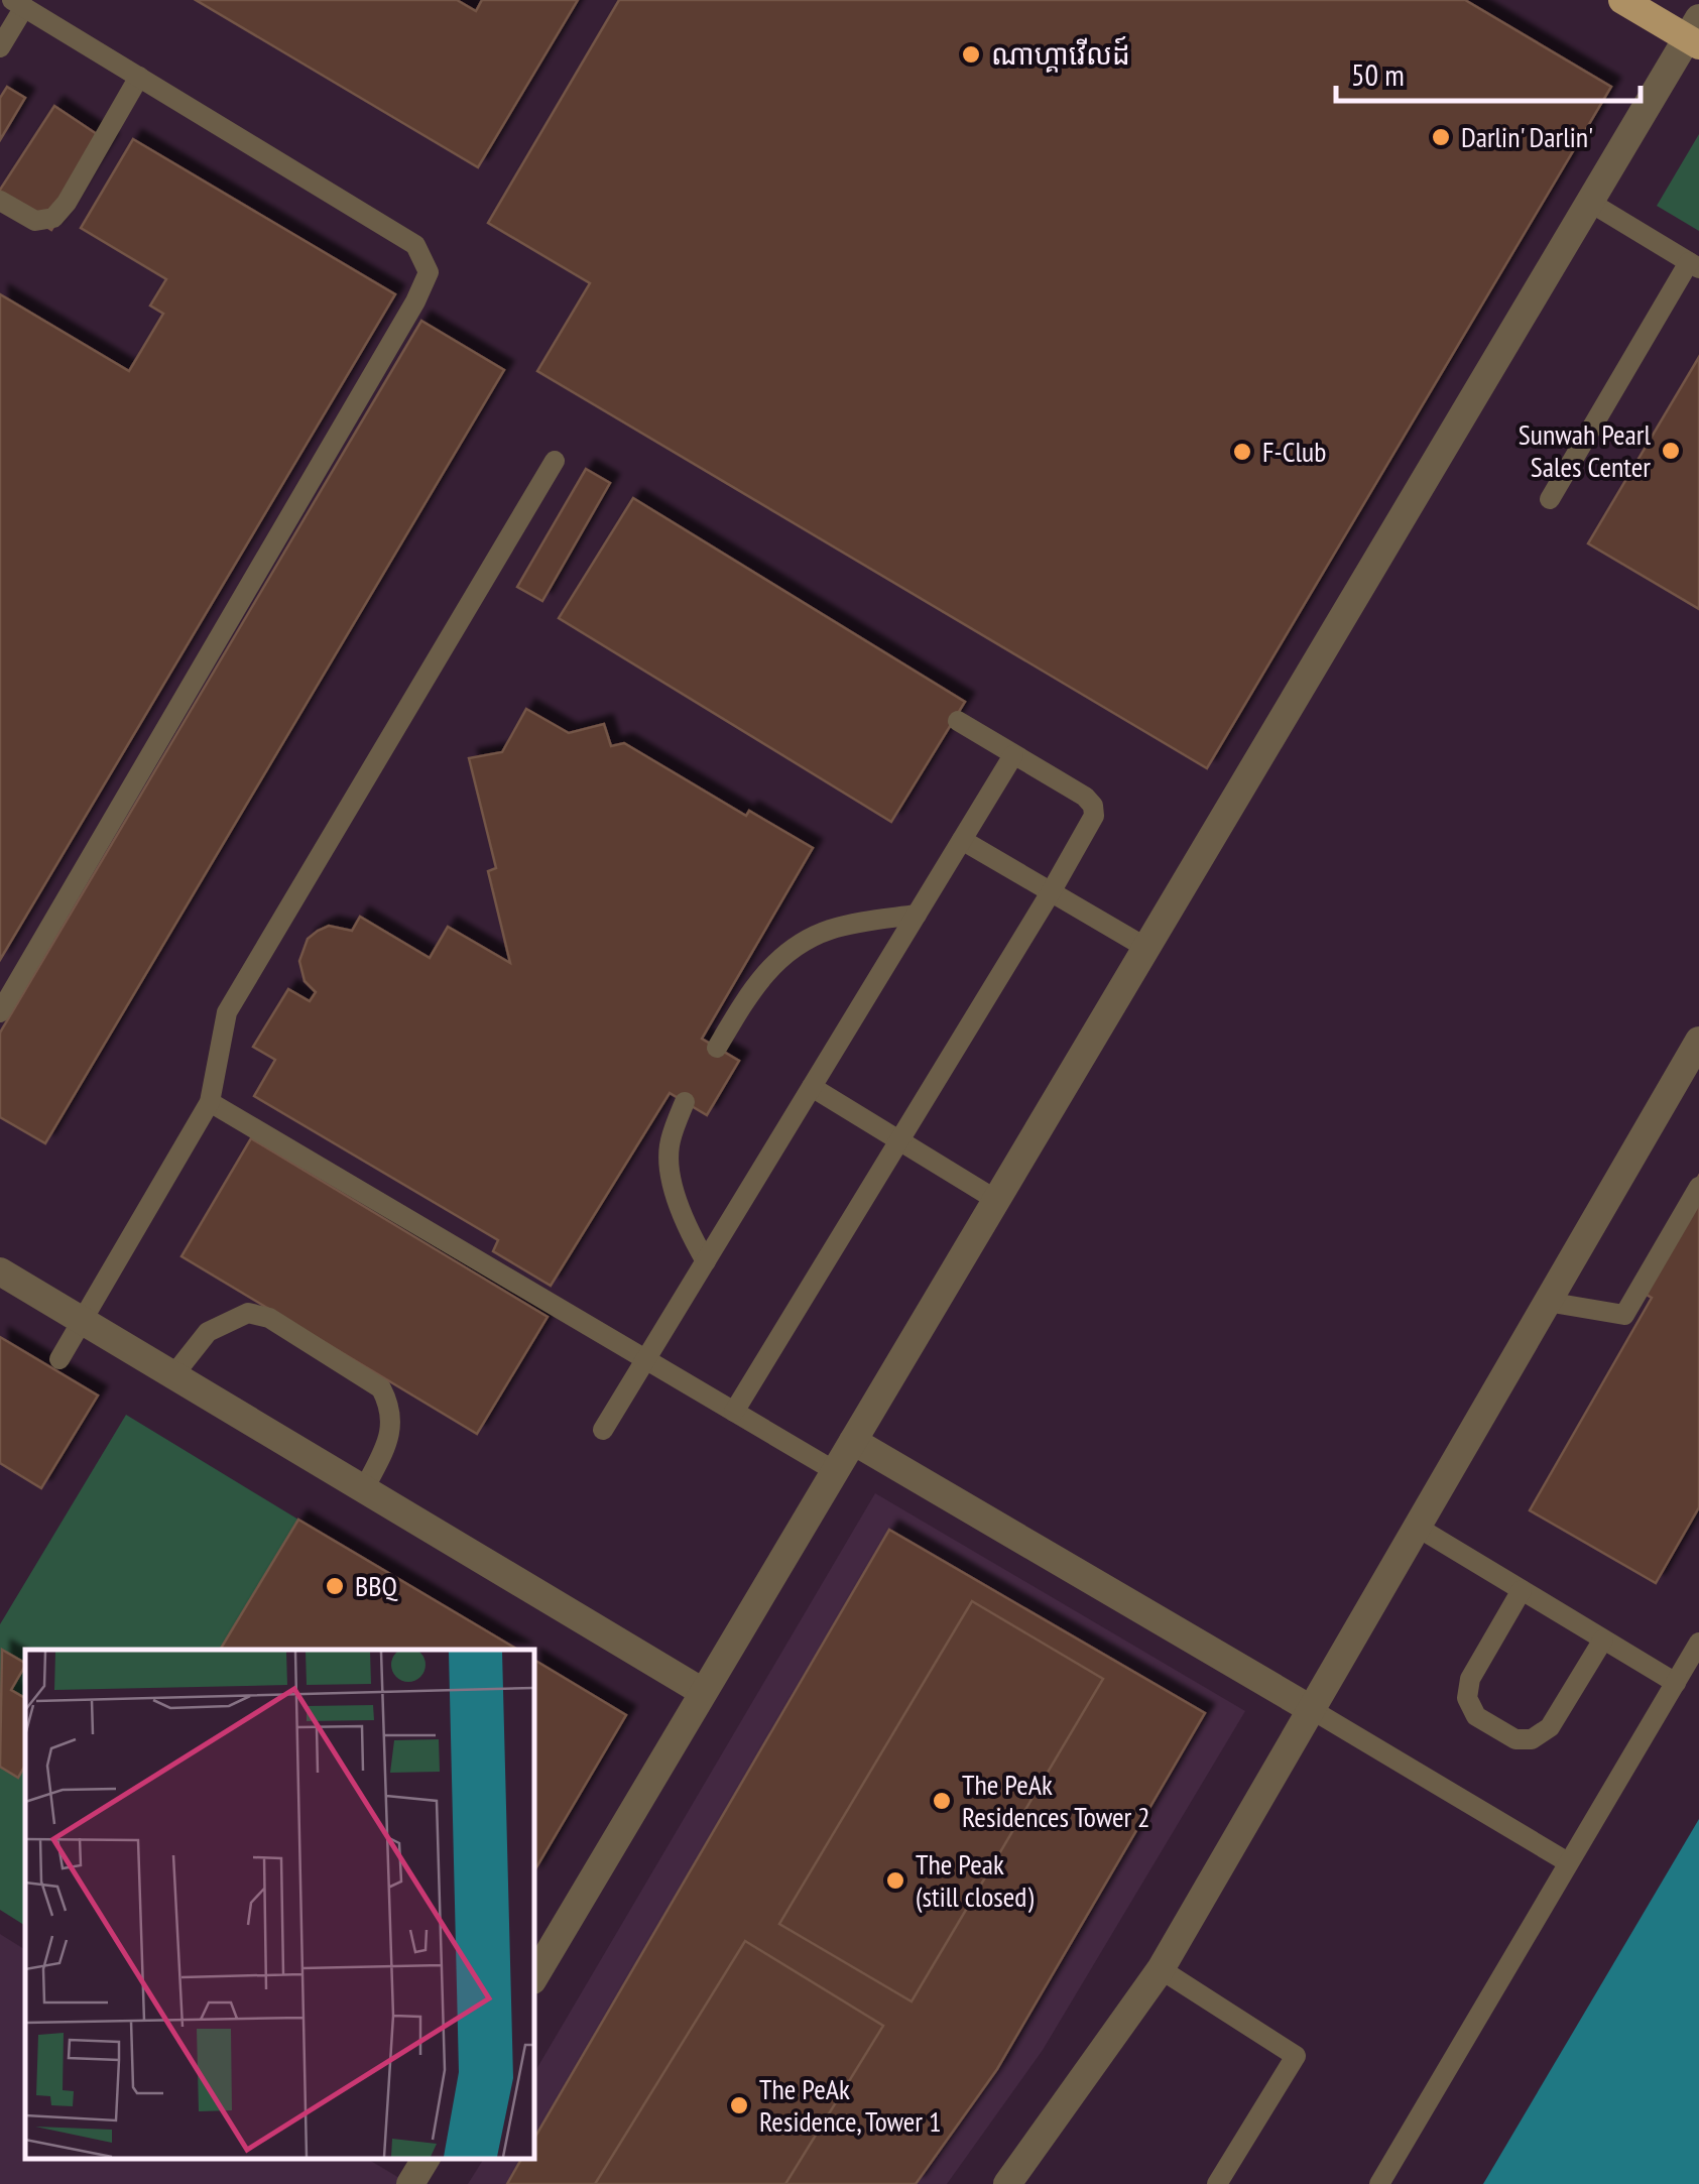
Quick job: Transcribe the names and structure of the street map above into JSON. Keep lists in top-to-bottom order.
{
  "places": [
    "ណាហ្គាវើលដ៍",
    "Darlin' Darlin'",
    "Sunwah Pearl Sales Center",
    "F-Club",
    "BBQ",
    "The PeAk Residences Tower 2",
    "The Peak (still closed)",
    "The PeAk Residence, Tower 1"
  ],
  "scale_bar": "50 m"
}
